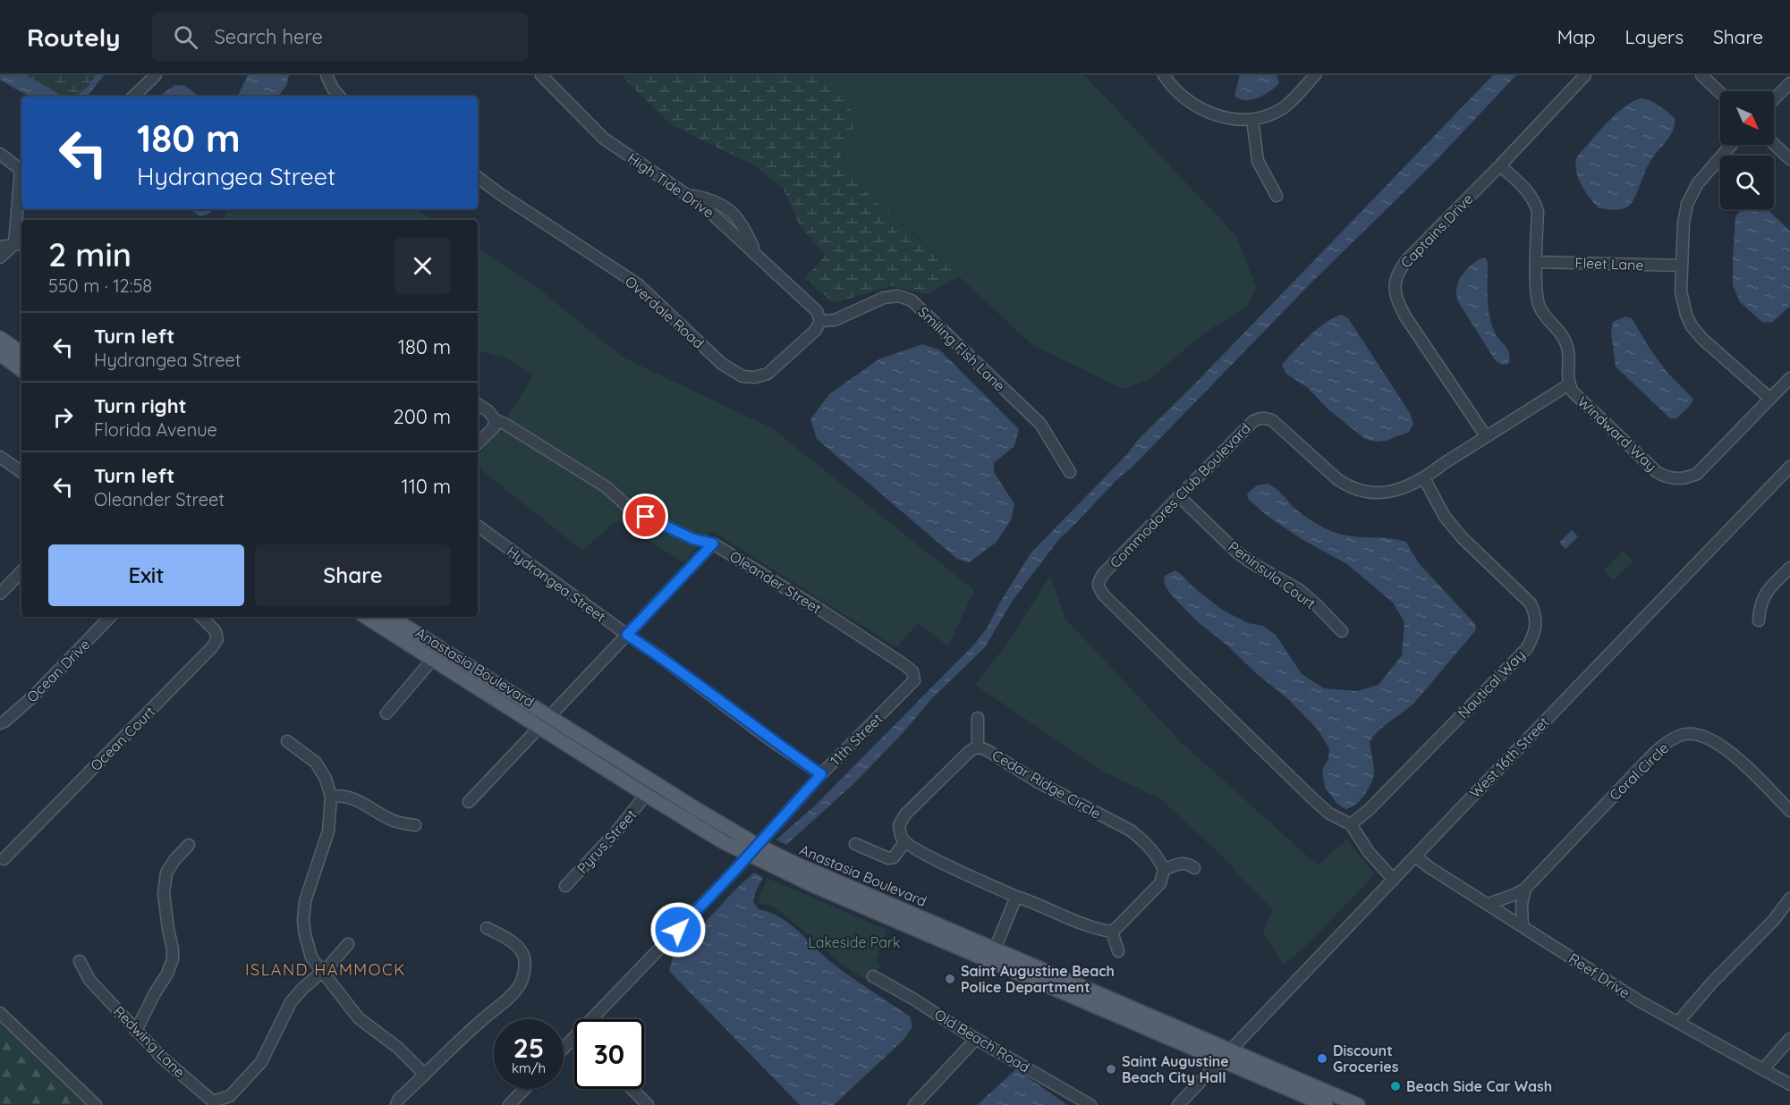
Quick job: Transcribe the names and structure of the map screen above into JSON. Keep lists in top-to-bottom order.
{
  "streets": {
    "main road": ["Anastasia Boulevard"],
    "street": [
      "High Tide Drive",
      "Captains Drive",
      "Fleet Lane",
      "Overdale Road",
      "Smiling Fish Lane",
      "Windward Way",
      "Commodores Club Boulevard",
      "Peninsula Court",
      "Oleander Street",
      "Hydrangea Street",
      "Ocean Drive",
      "Nautical Way",
      "Ocean Court",
      "11th Street",
      "West 16th Street",
      "Coral Circle",
      "Cedar Ridge Circle",
      "Pyrus Street",
      "Reef Drive",
      "Old Beach Road",
      "Redwing Lane"
    ]
  },
  "crossings": [
    ["High Tide Drive", "Overdale Road"],
    ["High Tide Drive", "Smiling Fish Lane"],
    ["Captains Drive", "Commodores Club Boulevard"],
    ["Overdale Road", "Smiling Fish Lane"],
    ["Windward Way", "Commodores Club Boulevard"],
    ["Commodores Club Boulevard", "Peninsula Court"],
    ["Commodores Club Boulevard", "Nautical Way"],
    ["Commodores Club Boulevard", "West 16th Street"],
    ["Oleander Street", "11th Street"],
    ["Hydrangea Street", "11th Street"],
    ["Anastasia Boulevard", "11th Street"],
    ["Anastasia Boulevard", "West 16th Street"],
    ["Anastasia Boulevard", "Pyrus Street"],
    ["West 16th Street", "Reef Drive"],
    ["Coral Circle", "Reef Drive"]
  ],
  "districts": ["ISLAND HAMMOCK"],
  "parks": ["Lakeside Park"],
  "places": [
    "Saint Augustine Beach Police Department",
    "Discount Groceries",
    "Saint Augustine Beach City Hall",
    "Beach Side Car Wash"
  ],
  "north": "bottom right",
  "page": {
    "header": "Routely",
    "search": "Search here",
    "nav": ["Map", "Layers", "Share"],
    "turn": ["180 m", "Hydrangea Street"],
    "heading": ["2 min", "550 m · 12:58"],
    "list": [
      {
        "name": "Turn left",
        "note": "Hydrangea Street",
        "value": "180 m"
      },
      {
        "name": "Turn right",
        "note": "Florida Avenue",
        "value": "200 m"
      },
      {
        "name": "Turn left",
        "note": "Oleander Street",
        "value": "110 m"
      }
    ],
    "buttons": ["Exit", "Share"],
    "speed": "25 km/h",
    "limit": "30"
  }
}
